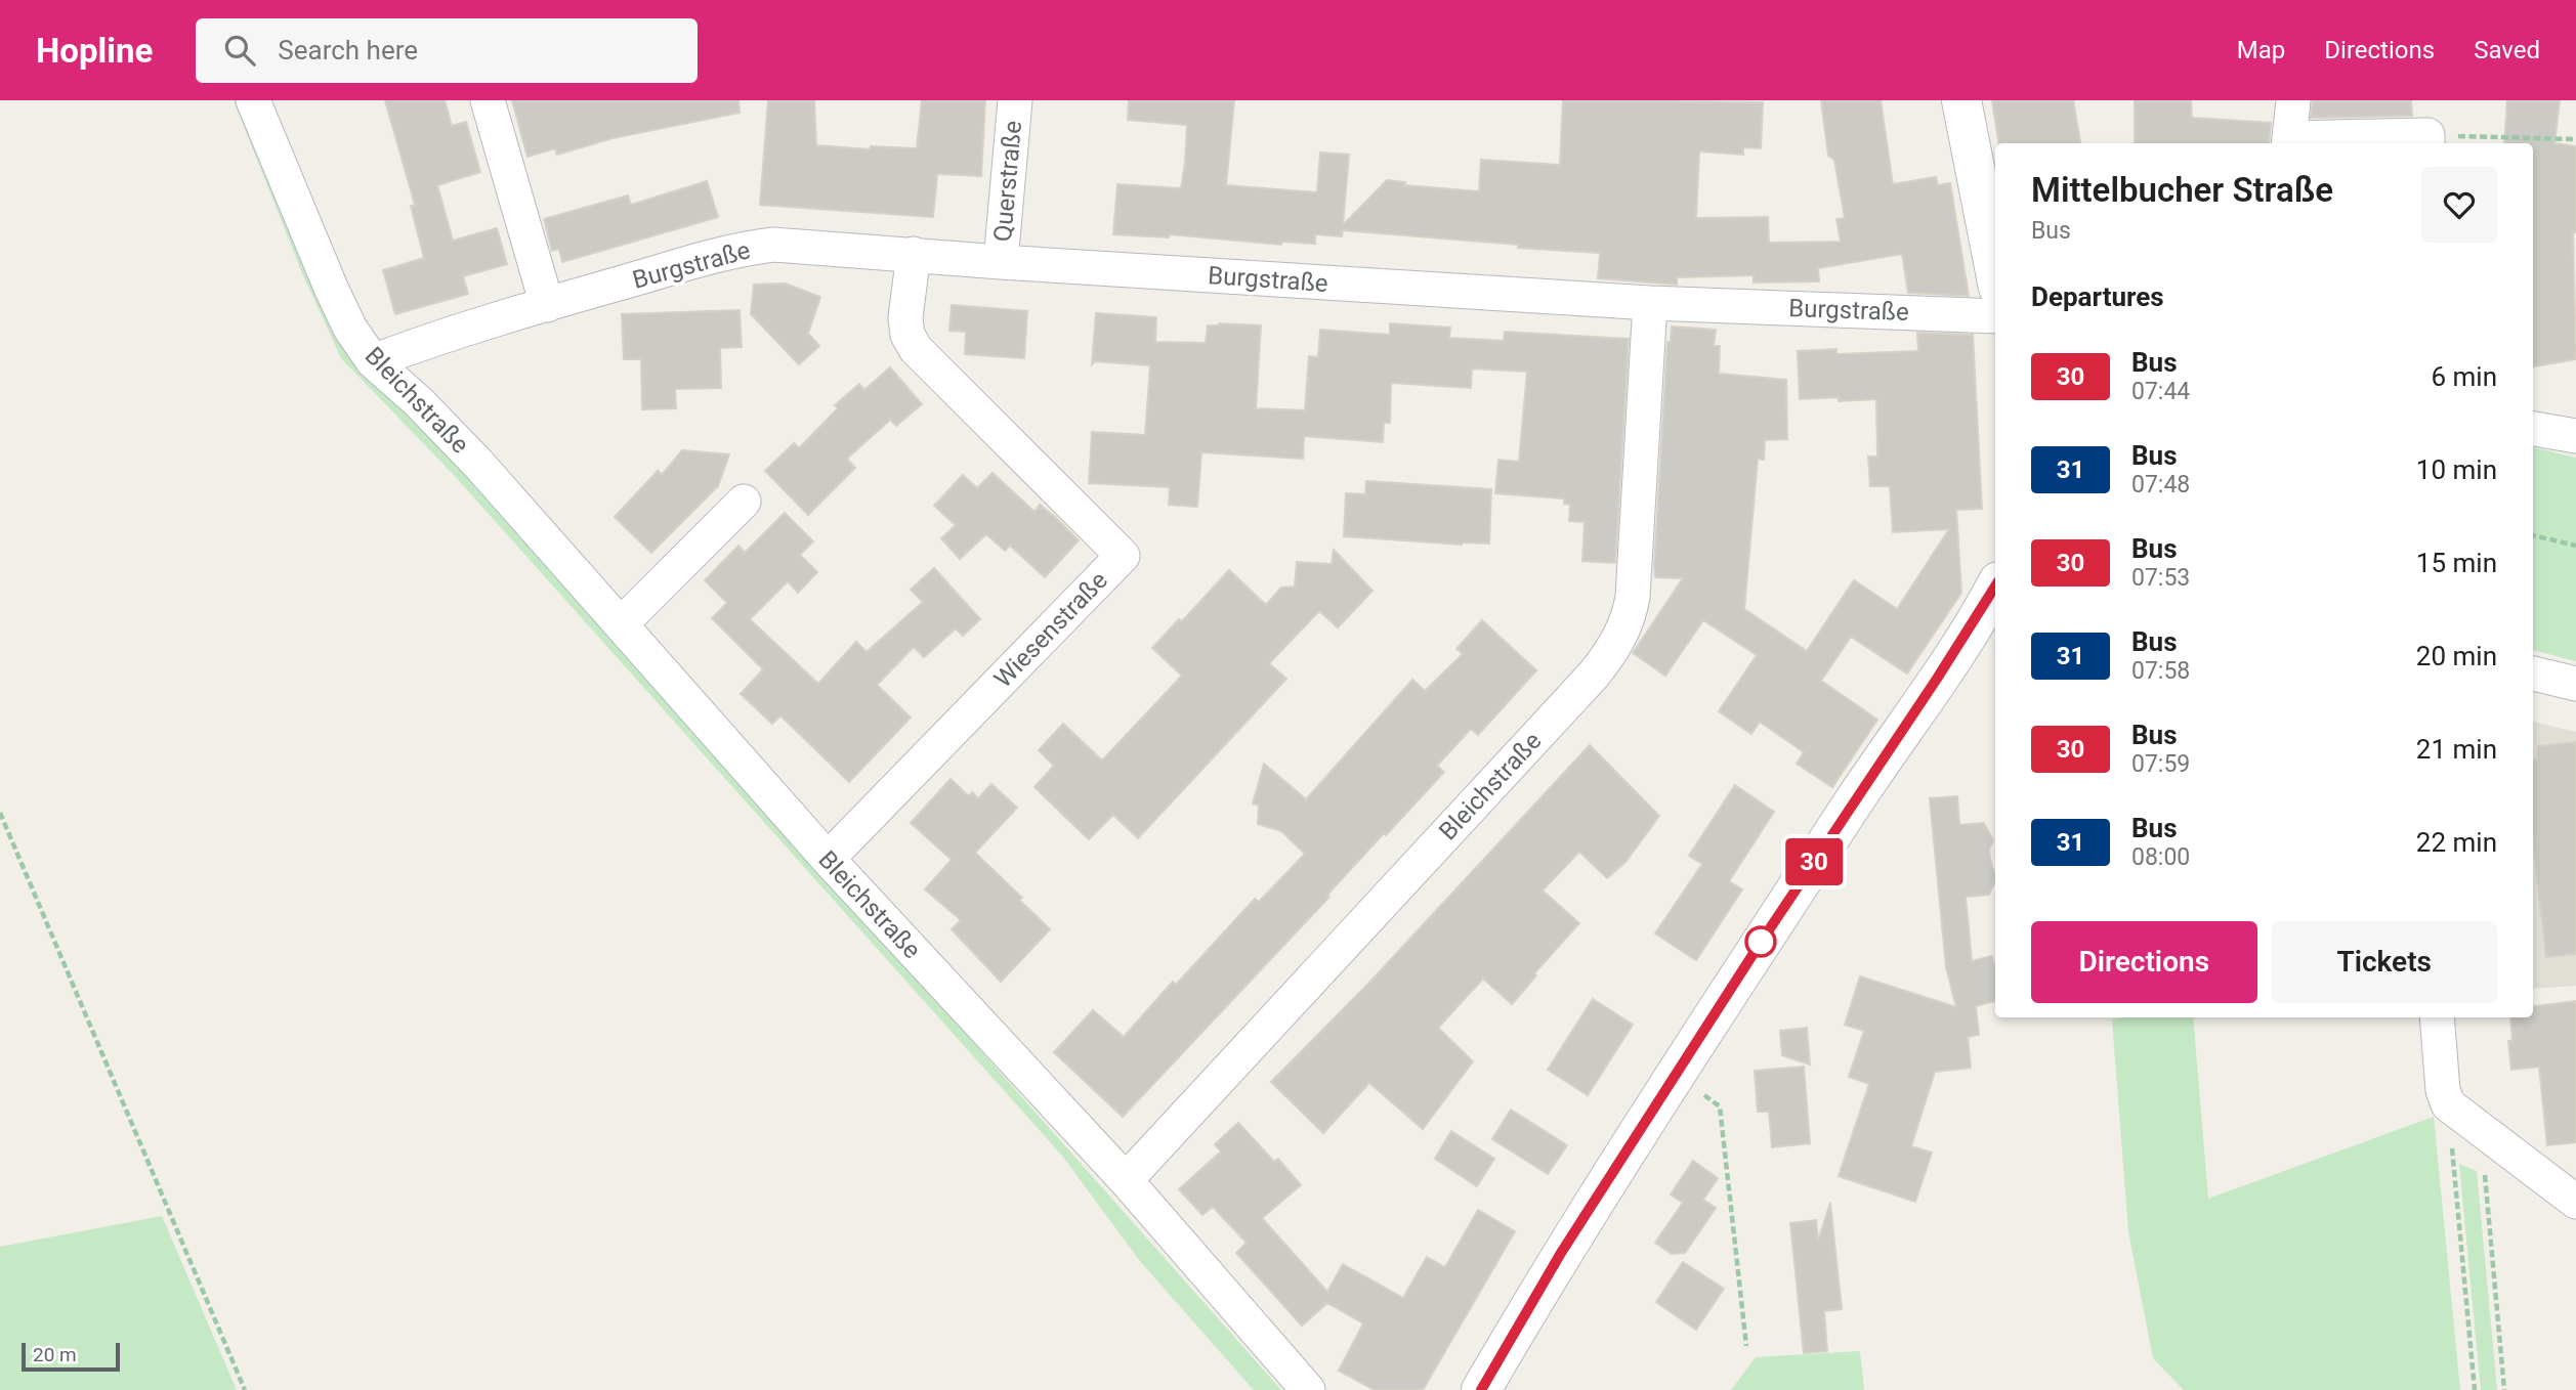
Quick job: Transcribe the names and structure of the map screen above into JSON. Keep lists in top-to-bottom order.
{
  "streets": {
    "street": [
      "Querstraße",
      "Burgstraße",
      "Bleichstraße",
      "Wiesenstraße"
    ]
  },
  "crossings": [
    ["Querstraße", "Burgstraße"],
    ["Burgstraße", "Bleichstraße"],
    ["Burgstraße", "Wiesenstraße"],
    ["Bleichstraße", "Wiesenstraße"]
  ],
  "lines": ["bus line 30"],
  "scale_bar": "20 m",
  "page": {
    "header": "Hopline",
    "search": "Search here",
    "nav": ["Map", "Directions", "Saved"],
    "on_map": "30",
    "heading": [
      ["Mittelbucher Straße", "Bus"],
      "Departures"
    ],
    "list": [
      {
        "mark": "30",
        "name": "Bus",
        "note": "07:44",
        "value": "6 min"
      },
      {
        "mark": "31",
        "name": "Bus",
        "note": "07:48",
        "value": "10 min"
      },
      {
        "mark": "30",
        "name": "Bus",
        "note": "07:53",
        "value": "15 min"
      },
      {
        "mark": "31",
        "name": "Bus",
        "note": "07:58",
        "value": "20 min"
      },
      {
        "mark": "30",
        "name": "Bus",
        "note": "07:59",
        "value": "21 min"
      },
      {
        "mark": "31",
        "name": "Bus",
        "note": "08:00",
        "value": "22 min"
      }
    ],
    "buttons": ["Directions", "Tickets"],
    "scale": "20 m"
  }
}
